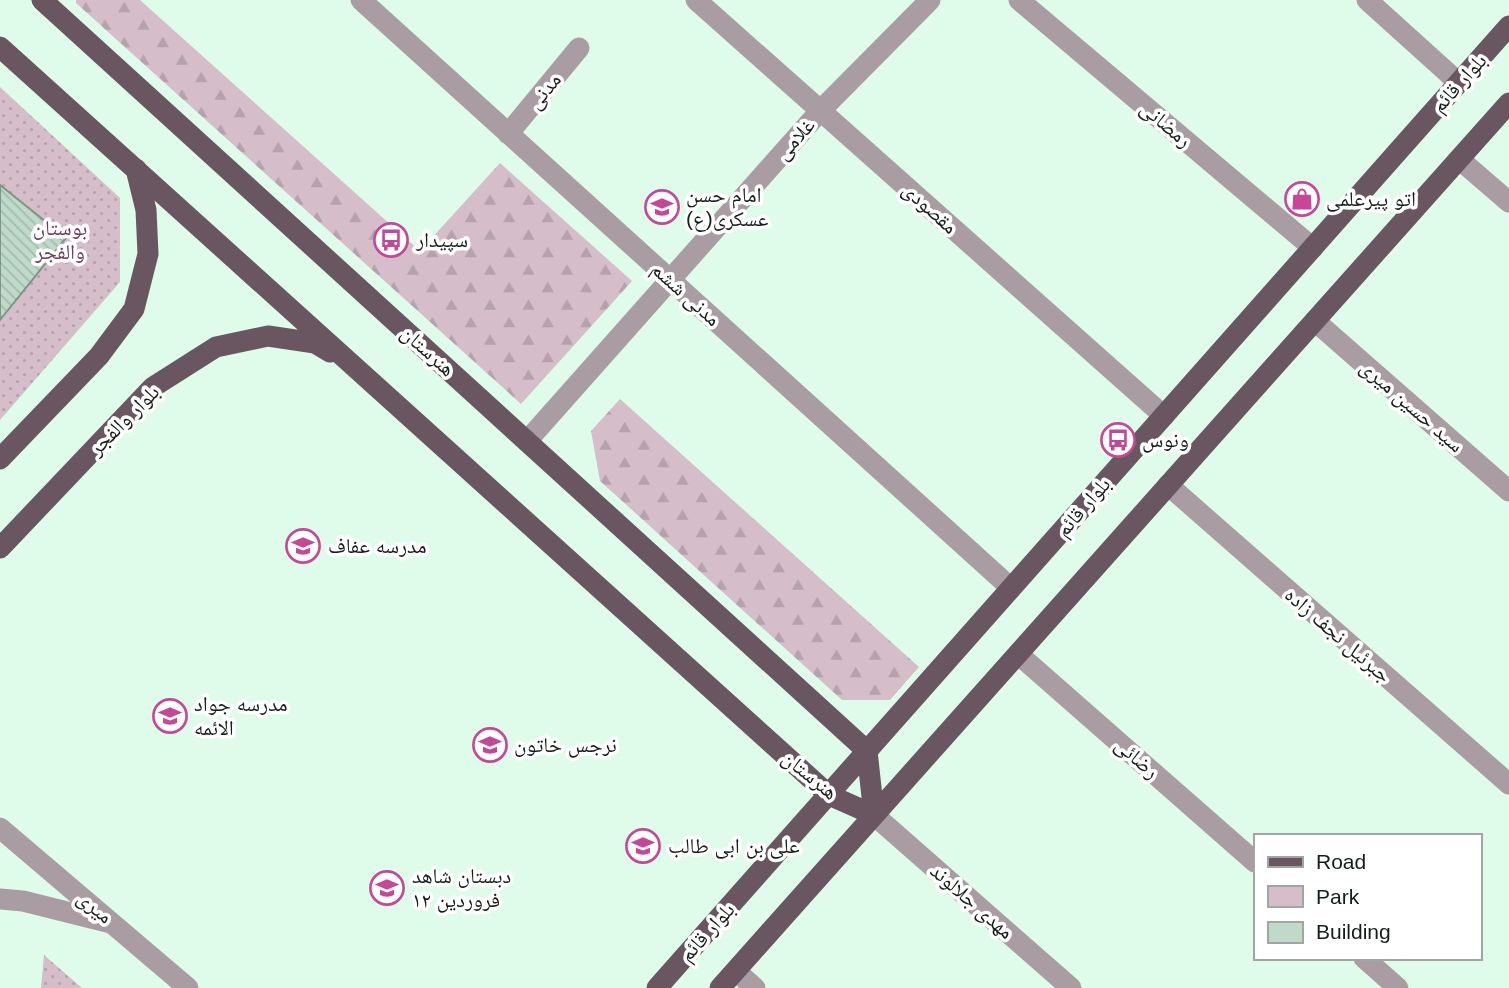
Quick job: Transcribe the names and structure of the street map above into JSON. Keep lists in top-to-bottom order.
{
  "streets": {
    "main road": ["بلوار قائم", "هنرستان", "بلوار والفجر"],
    "street": [
      "مدنی",
      "رمضانی",
      "غلامی",
      "مقصودی",
      "مدنی ششم",
      "سید حسین میری",
      "جبرئیل نجف زاده",
      "رضائی",
      "مهدی جلالوند",
      "میری"
    ]
  },
  "crossings": [
    ["بلوار قائم", "رمضانی"],
    ["بلوار قائم", "مقصودی"],
    ["بلوار قائم", "مدنی ششم"],
    ["بلوار قائم", "هنرستان"],
    ["مدنی", "مدنی ششم"],
    ["غلامی", "مقصودی"],
    ["غلامی", "مدنی ششم"],
    ["غلامی", "هنرستان"],
    ["هنرستان", "بلوار والفجر"],
    ["هنرستان", "مهدی جلالوند"]
  ],
  "parks": ["بوستان والفجر"],
  "places": {
    "shop": ["اتو پیرعلمی"],
    "school or university": [
      "امام حسن عسکری(ع)",
      "مدرسه عفاف",
      "مدرسه جواد الائمه",
      "نرجس خاتون",
      "علی بن ابی طالب",
      "دبستان شاهد ۱۲ فروردین"
    ],
    "bus stop": ["سپیدار", "ونوس"]
  },
  "legend": ["Road", "Park", "Building"]
}
